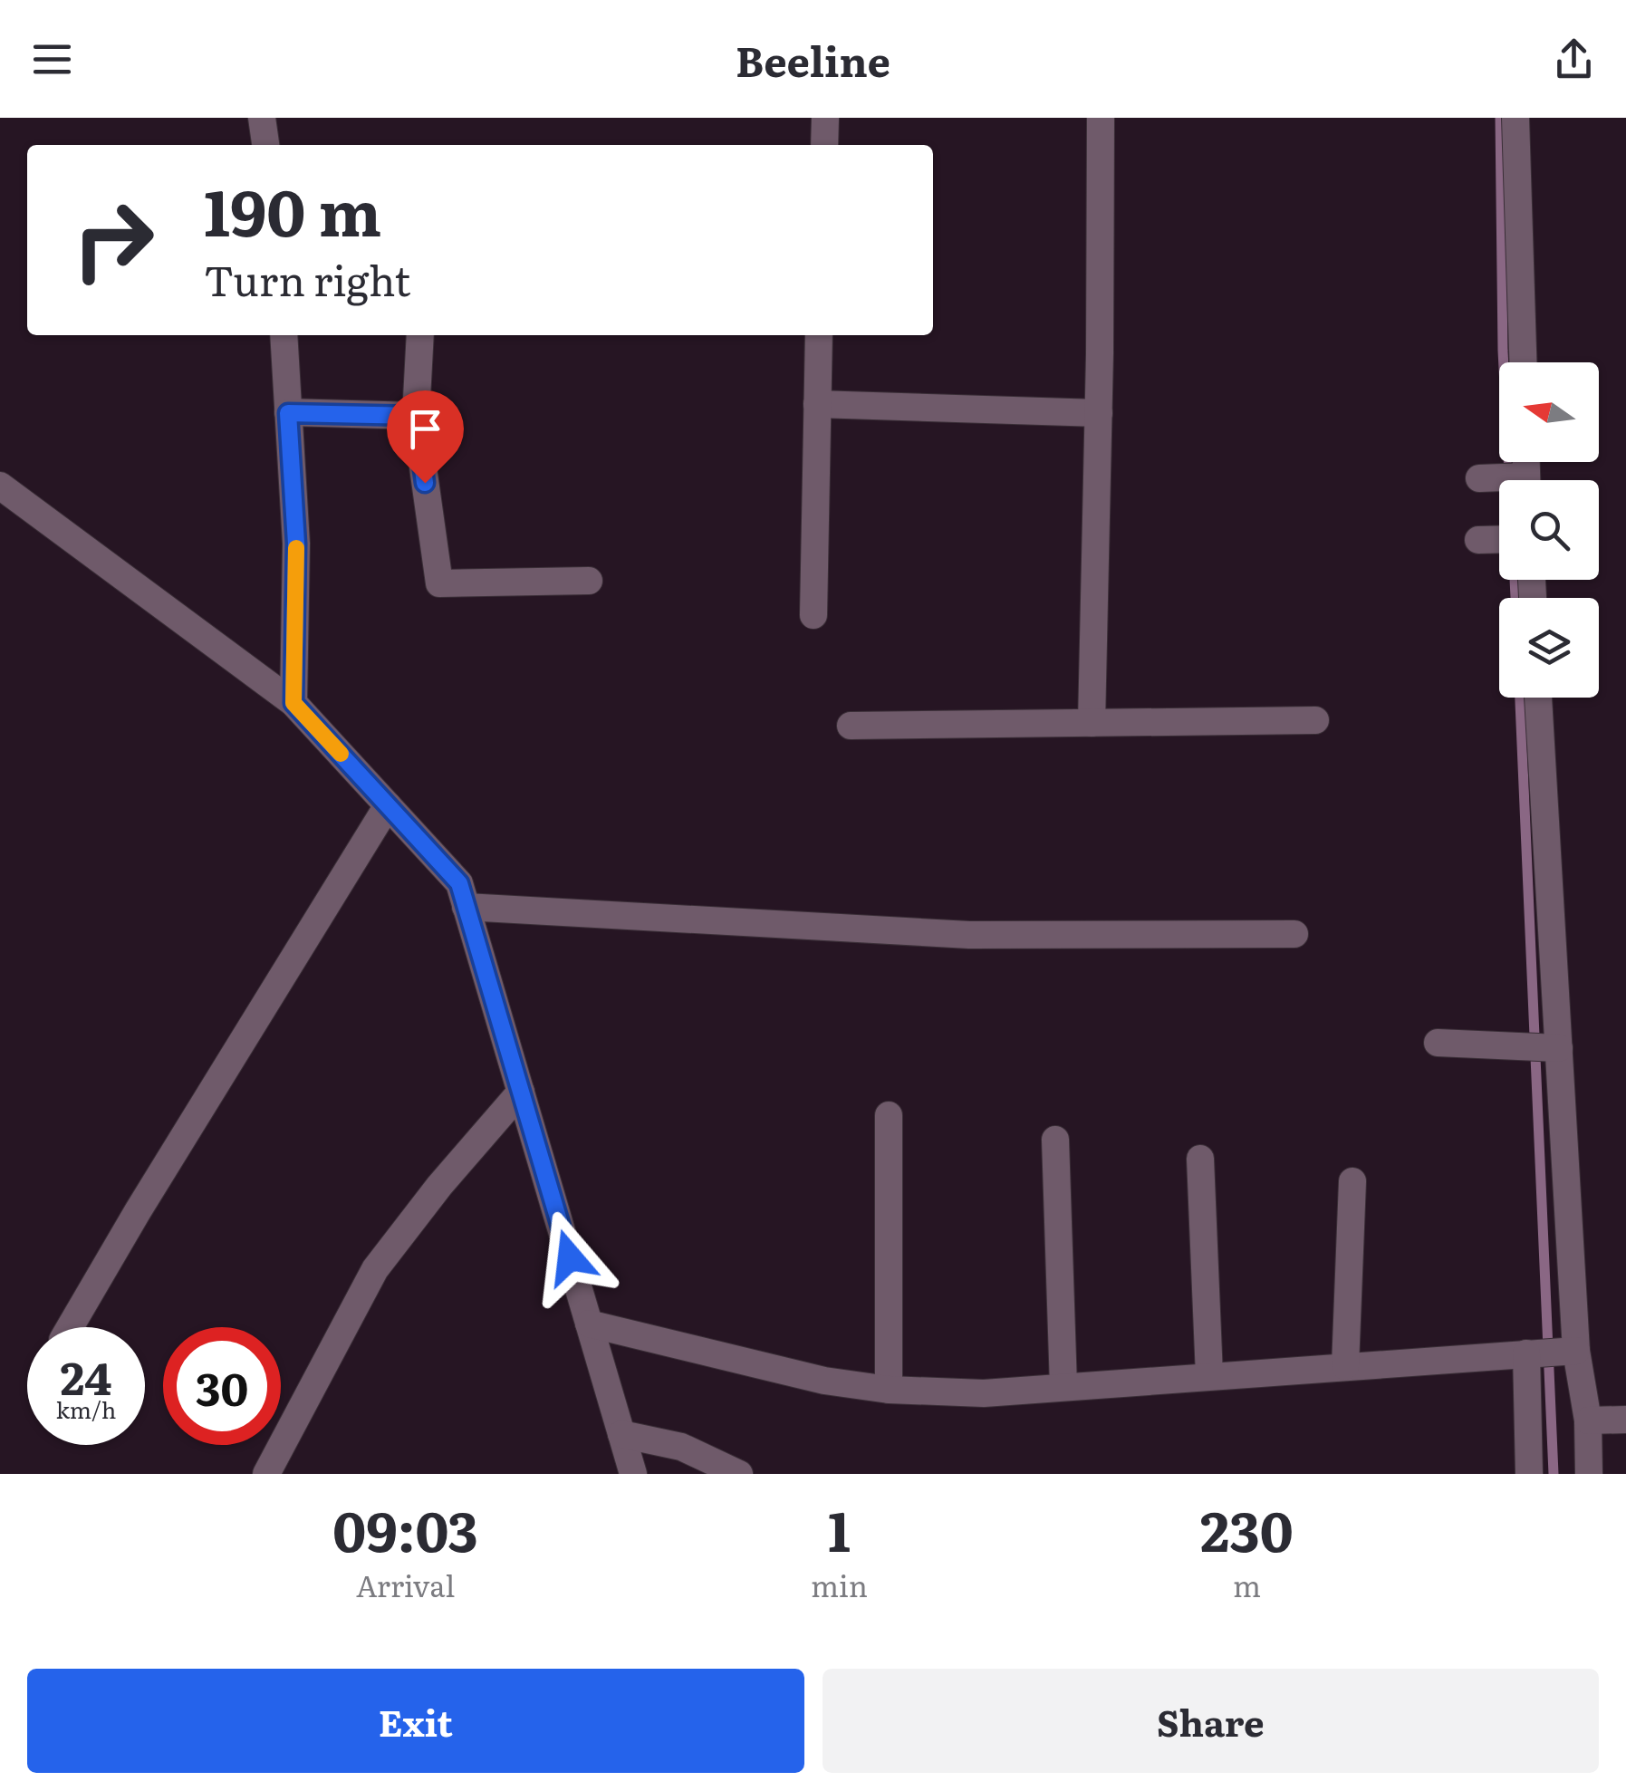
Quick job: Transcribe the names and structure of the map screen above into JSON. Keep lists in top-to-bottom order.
{
  "north": "left",
  "page": {
    "header": "Beeline",
    "turn": ["190 m", "Turn right"],
    "speed": "24 km/h",
    "limit": "30",
    "eta": [
      "09:03",
      "Arrival",
      "1",
      "min",
      "230",
      "m"
    ],
    "buttons": ["Exit", "Share"]
  }
}
